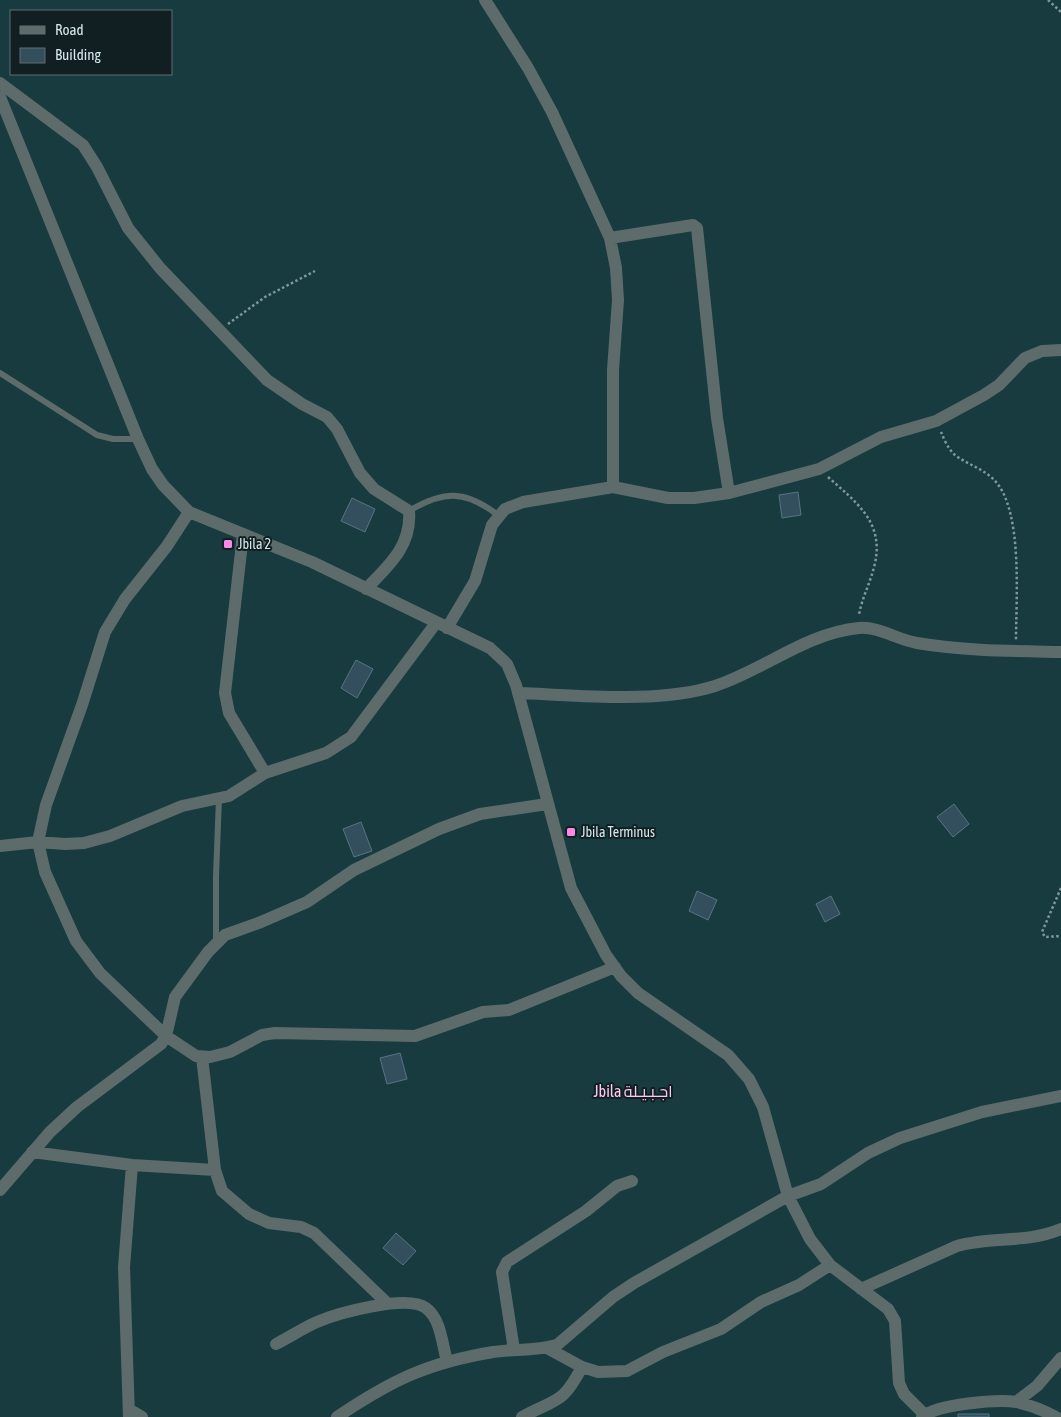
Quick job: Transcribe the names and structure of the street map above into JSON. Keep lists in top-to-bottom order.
{
  "districts": ["Jbila اجـبـيـلة"],
  "places": {
    "transit": ["Jbila 2", "Jbila Terminus"]
  },
  "legend": ["Road", "Building"]
}
